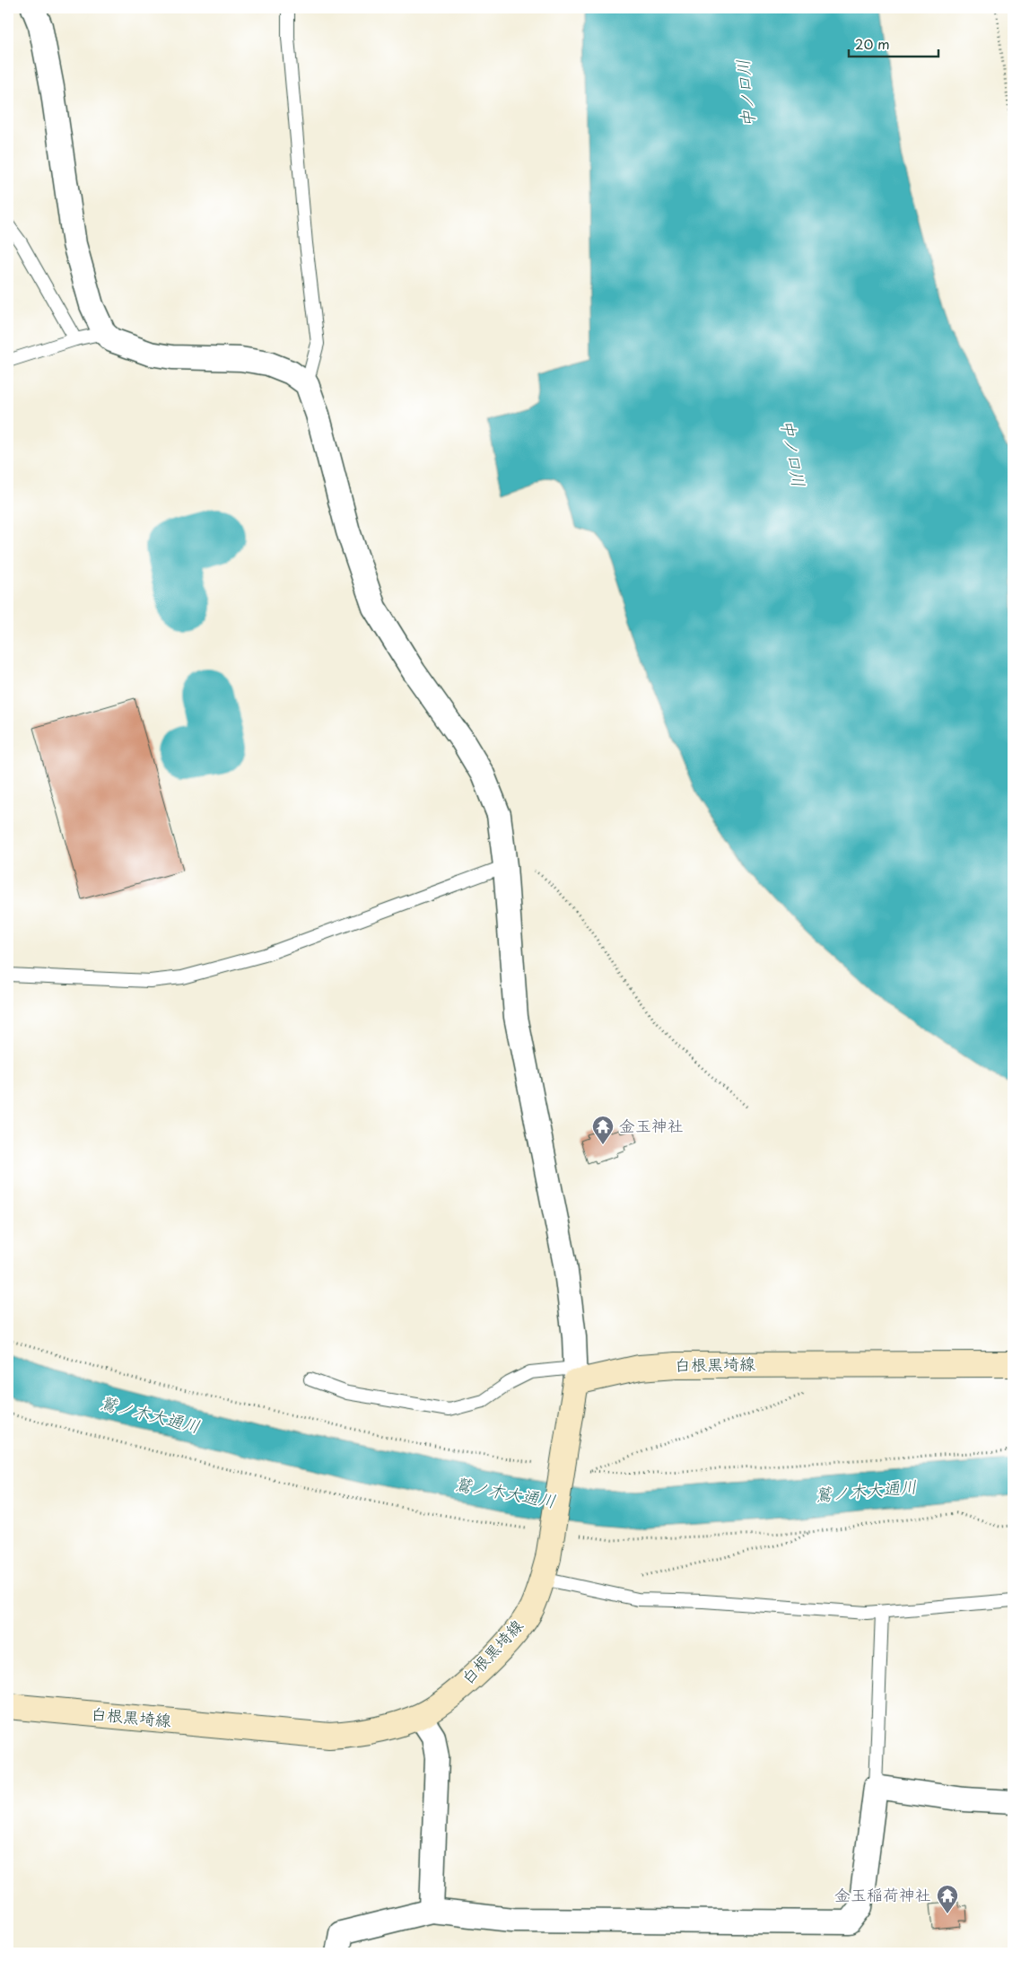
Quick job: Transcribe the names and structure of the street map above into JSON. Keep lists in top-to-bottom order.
{
  "streets": {
    "main road": ["白根黒埼線"]
  },
  "water": ["中ノ口川", "鷲ノ木大通川"],
  "places": {
    "temple": ["金玉神社", "金玉稲荷神社"]
  },
  "scale_bar": "20 m"
}
